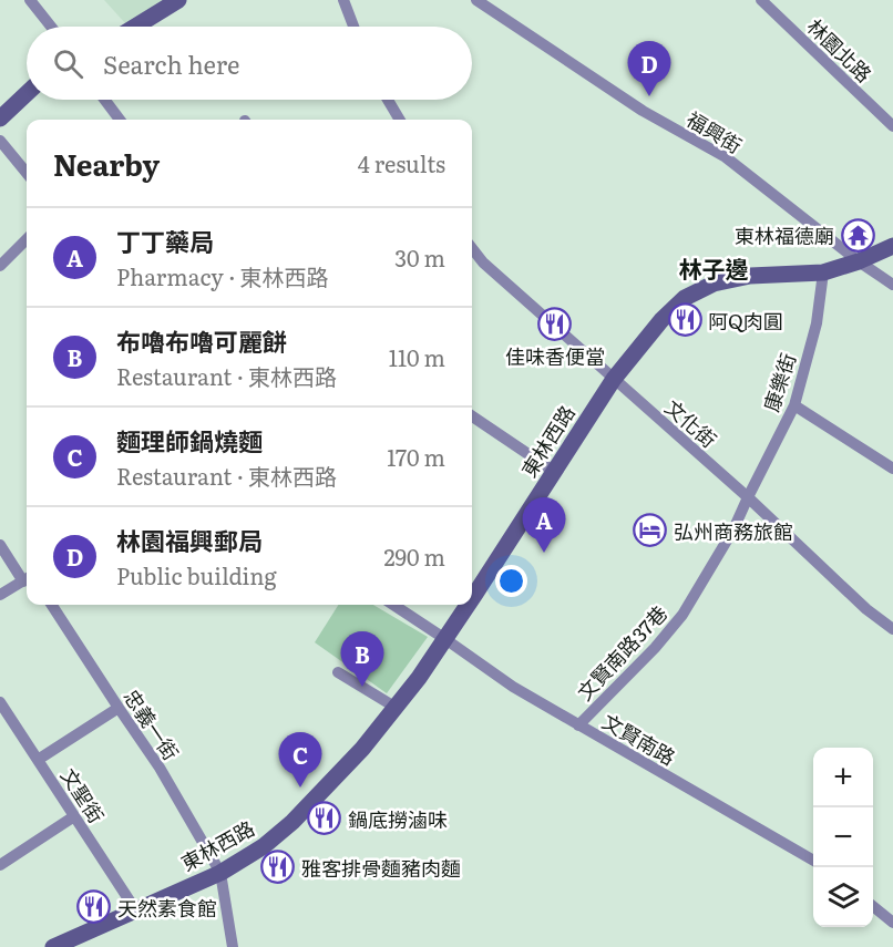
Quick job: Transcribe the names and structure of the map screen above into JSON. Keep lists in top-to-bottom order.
{
  "streets": {
    "street": [
      "林園北路",
      "福興街",
      "康樂街",
      "文化街",
      "東林西路",
      "文賢南路37巷",
      "忠義一街",
      "文賢南路",
      "文聖街"
    ]
  },
  "crossings": [
    ["福興街", "東林西路"],
    ["康樂街", "文化街"],
    ["康樂街", "東林西路"],
    ["康樂街", "文賢南路37巷"],
    ["文化街", "東林西路"],
    ["文化街", "文賢南路37巷"],
    ["東林西路", "忠義一街"],
    ["東林西路", "文賢南路"],
    ["東林西路", "文聖街"],
    ["文賢南路37巷", "文賢南路"]
  ],
  "districts": ["林子邊"],
  "places": {
    "temple": ["東林福德廟"],
    "restaurant": [
      "阿Q肉圓",
      "佳味香便當",
      "鍋底撈滷味",
      "雅客排骨麵豬肉麵",
      "天然素食館"
    ],
    "hotel": ["弘州商務旅館"]
  },
  "page": {
    "search": "Search here",
    "pins": [
      "D",
      "A",
      "B",
      "C"
    ],
    "heading": ["Nearby", "4 results"],
    "list": [
      {
        "mark": "A",
        "name": "丁丁藥局",
        "note": "Pharmacy · 東林西路",
        "value": "30 m"
      },
      {
        "mark": "B",
        "name": "布嚕布嚕可麗餅",
        "note": "Restaurant · 東林西路",
        "value": "110 m"
      },
      {
        "mark": "C",
        "name": "麵理師鍋燒麵",
        "note": "Restaurant · 東林西路",
        "value": "170 m"
      },
      {
        "mark": "D",
        "name": "林園福興郵局",
        "note": "Public building",
        "value": "290 m"
      }
    ],
    "map_buttons": ["+", "−"]
  }
}
